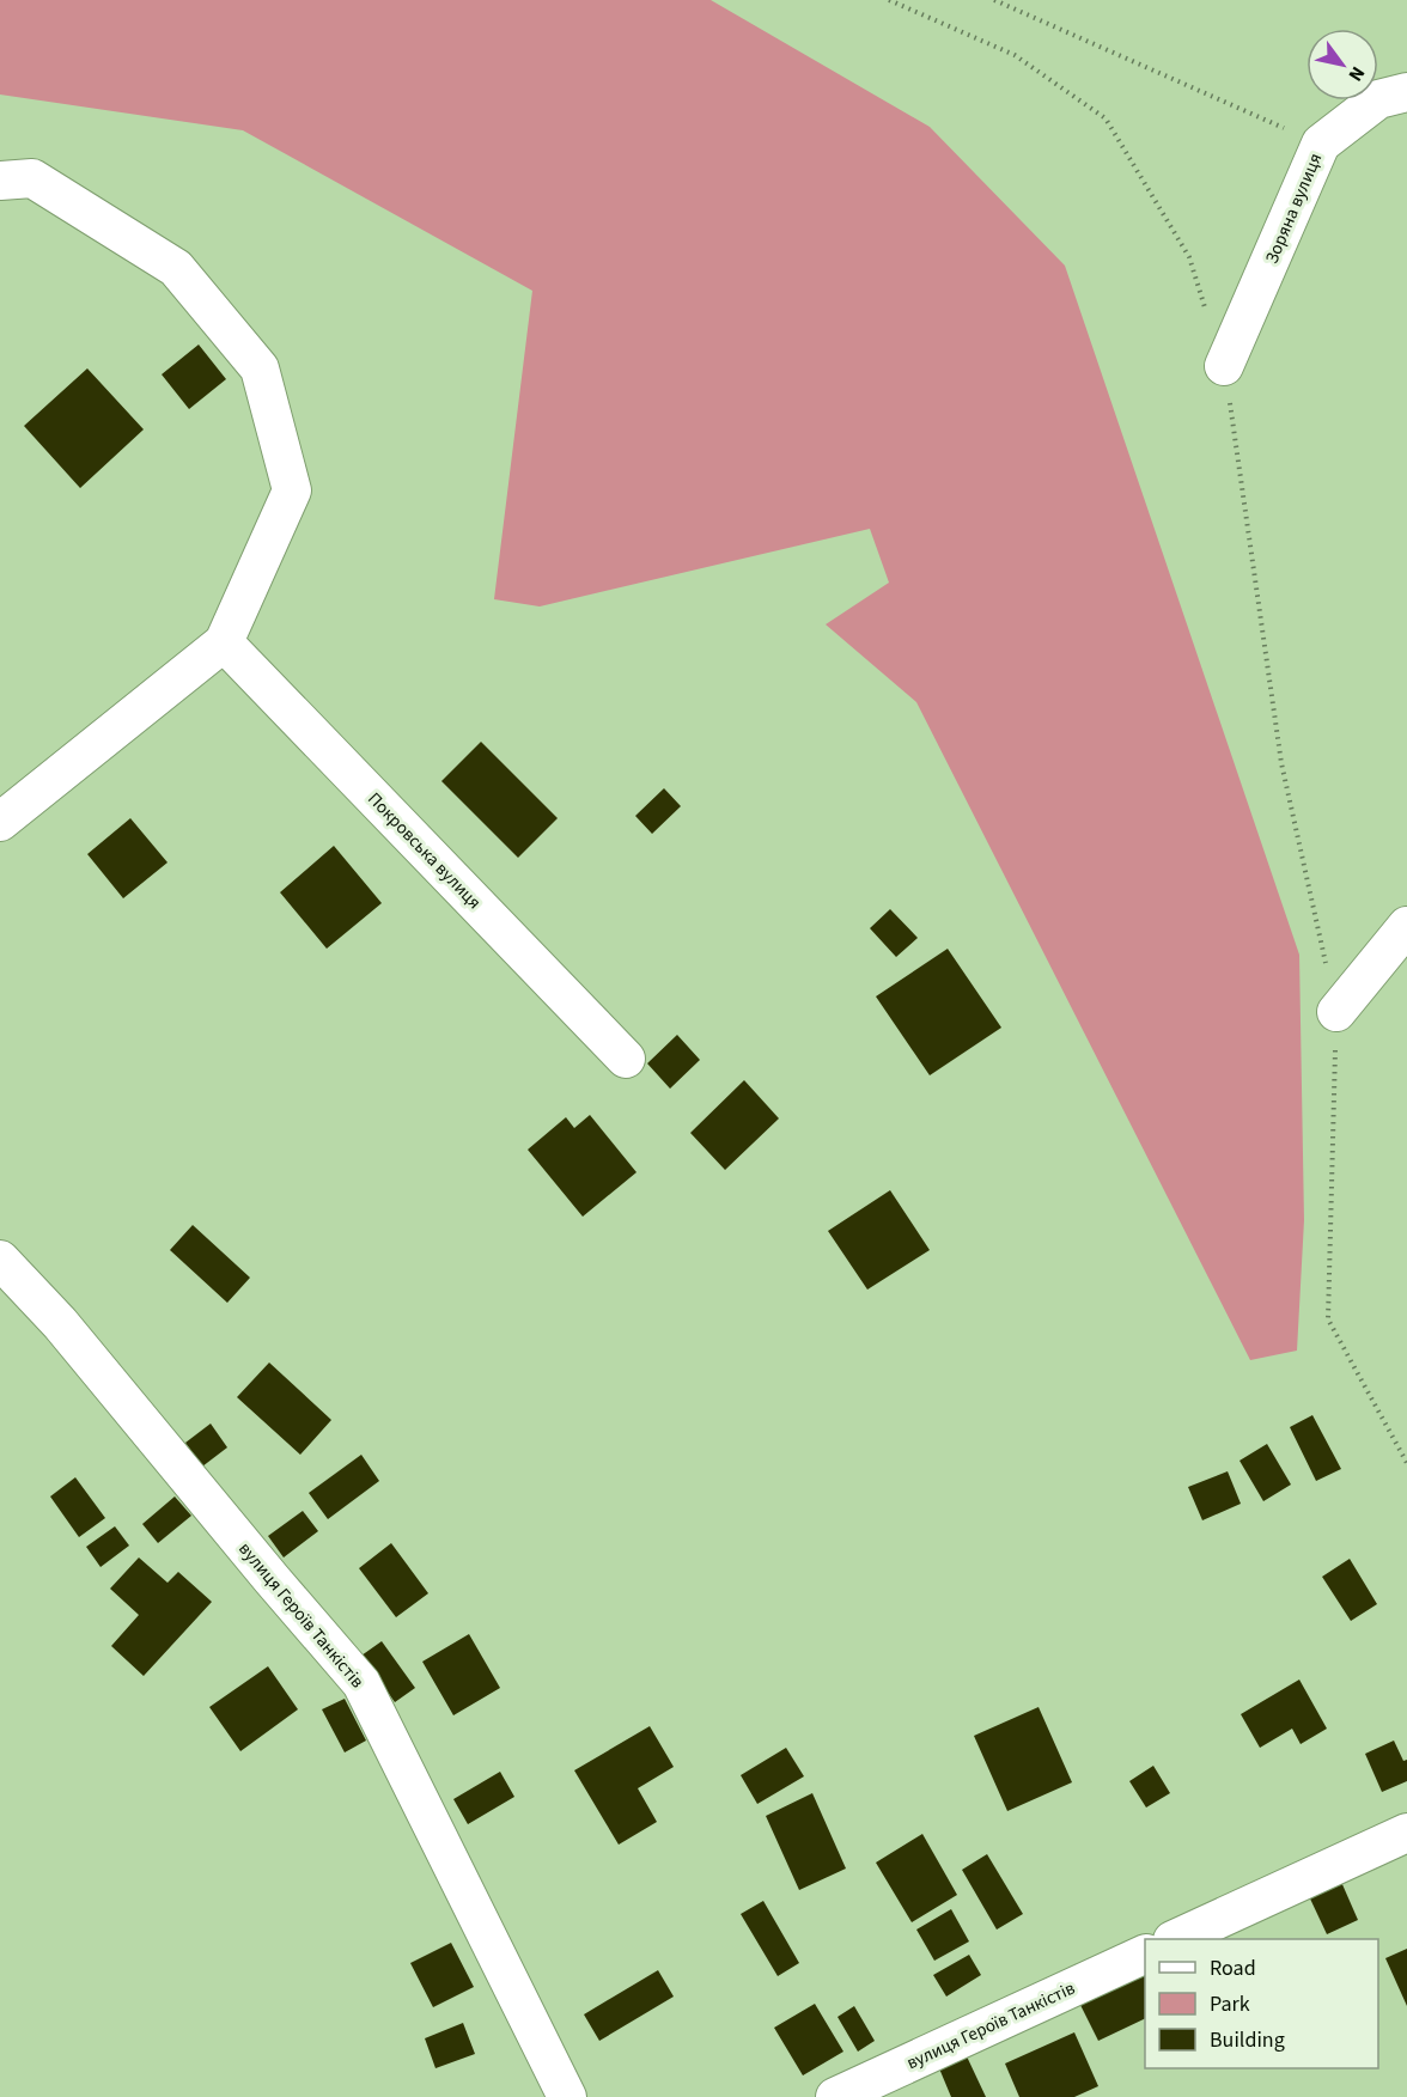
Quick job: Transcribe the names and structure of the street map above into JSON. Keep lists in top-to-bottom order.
{
  "streets": {
    "street": ["Зоряна вулиця", "Покровська вулиця", "вулиця Героїв Танкістів"]
  },
  "legend": ["Road", "Park", "Building"],
  "north": "bottom right"
}
